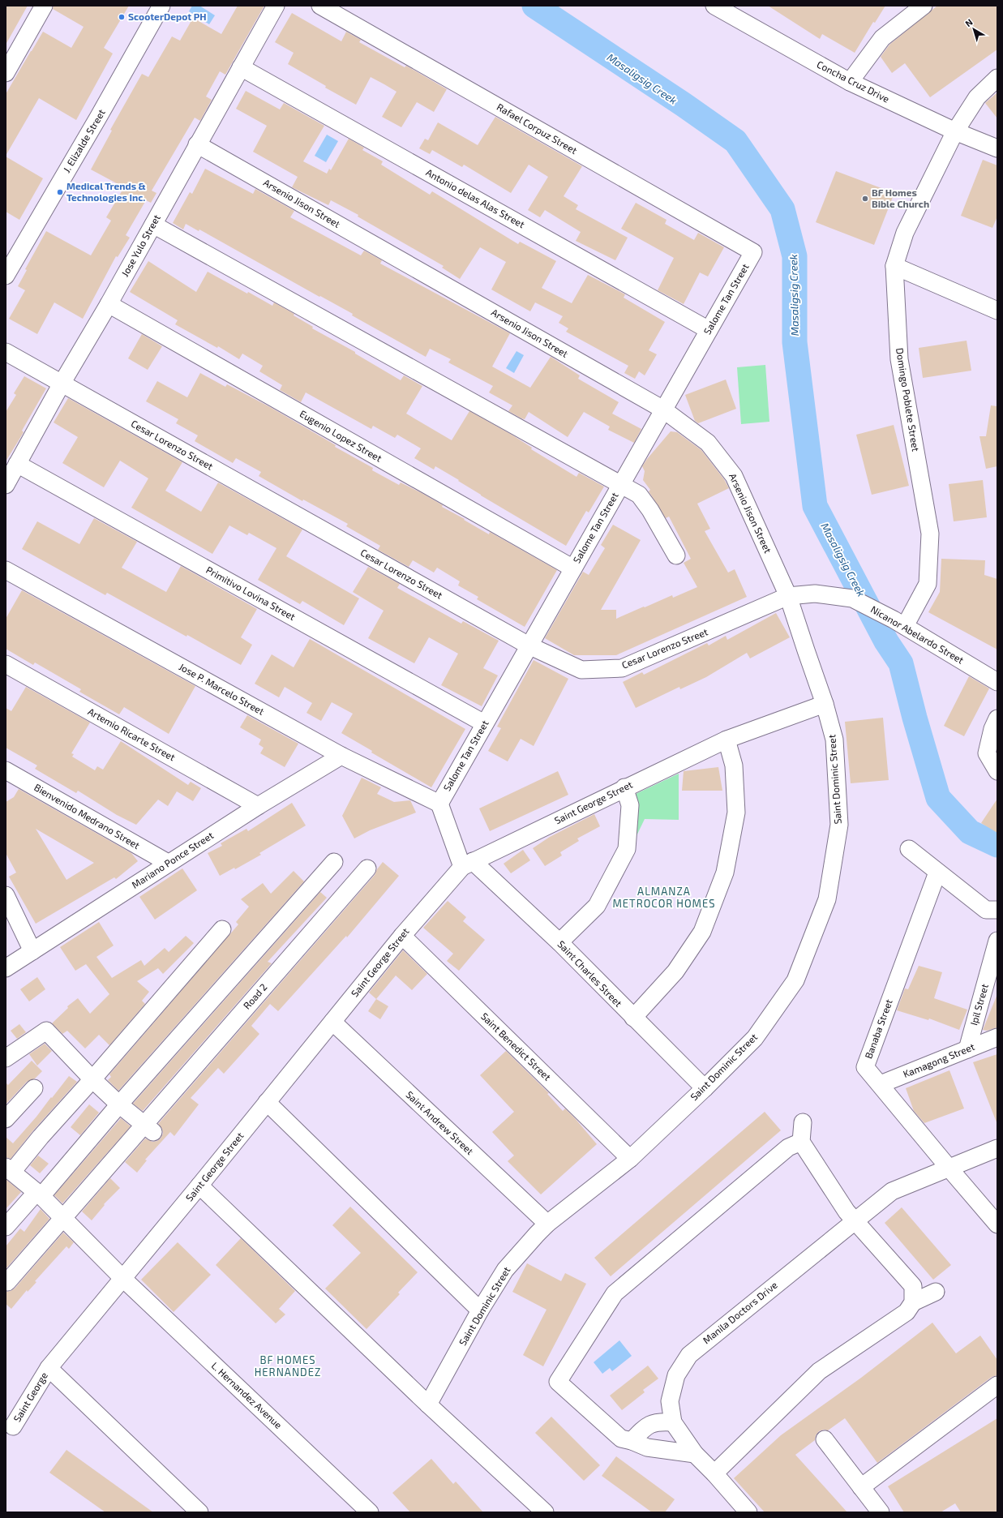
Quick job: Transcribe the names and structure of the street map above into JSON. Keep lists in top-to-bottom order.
{
  "streets": {
    "street": [
      "Concha Cruz Drive",
      "Rafael Corpuz Street",
      "J. Elizalde Street",
      "Antonio delas Alas Street",
      "Arsenio Jison Street",
      "Jose Yulo Street",
      "Salome Tan Street",
      "Domingo Poblete Street",
      "Eugenio Lopez Street",
      "Cesar Lorenzo Street",
      "Primitivo Lovina Street",
      "Nicanor Abelardo Street",
      "Jose P. Marcelo Street",
      "Artemio Ricarte Street",
      "Saint Dominic Street",
      "Saint George Street",
      "Bienvenido Medrano Street",
      "Mariano Ponce Street",
      "Saint Charles Street",
      "Road 2",
      "Ipil Street",
      "Banaba Street",
      "Saint Benedict Street",
      "Kamagong Street",
      "Saint Andrew Street",
      "Manila Doctors Drive",
      "L. Hernandez Avenue",
      "Saint George"
    ]
  },
  "crossings": [
    ["Concha Cruz Drive", "Domingo Poblete Street"],
    ["Rafael Corpuz Street", "Salome Tan Street"],
    ["Antonio delas Alas Street", "Jose Yulo Street"],
    ["Antonio delas Alas Street", "Salome Tan Street"],
    ["Arsenio Jison Street", "Jose Yulo Street"],
    ["Arsenio Jison Street", "Salome Tan Street"],
    ["Arsenio Jison Street", "Cesar Lorenzo Street"],
    ["Arsenio Jison Street", "Saint Dominic Street"],
    ["Jose Yulo Street", "Eugenio Lopez Street"],
    ["Jose Yulo Street", "Cesar Lorenzo Street"],
    ["Jose Yulo Street", "Primitivo Lovina Street"],
    ["Salome Tan Street", "Eugenio Lopez Street"],
    ["Salome Tan Street", "Cesar Lorenzo Street"],
    ["Salome Tan Street", "Primitivo Lovina Street"],
    ["Salome Tan Street", "Jose P. Marcelo Street"],
    ["Domingo Poblete Street", "Nicanor Abelardo Street"],
    ["Cesar Lorenzo Street", "Nicanor Abelardo Street"],
    ["Jose P. Marcelo Street", "Mariano Ponce Street"],
    ["Artemio Ricarte Street", "Mariano Ponce Street"],
    ["Saint Dominic Street", "Saint George Street"],
    ["Saint Dominic Street", "Saint Charles Street"],
    ["Saint Dominic Street", "Saint Benedict Street"],
    ["Saint Dominic Street", "Saint Andrew Street"],
    ["Saint George Street", "Saint Charles Street"],
    ["Saint George Street", "Saint Benedict Street"],
    ["Saint George Street", "Saint Andrew Street"],
    ["Saint George Street", "L. Hernandez Avenue"],
    ["Saint George Street", "Saint George"],
    ["Bienvenido Medrano Street", "Mariano Ponce Street"],
    ["Road 2", "L. Hernandez Avenue"],
    ["Ipil Street", "Kamagong Street"],
    ["Banaba Street", "Kamagong Street"],
    ["Banaba Street", "Manila Doctors Drive"]
  ],
  "districts": ["ALMANZA METROCOR HOMES", "BF HOMES HERNANDEZ"],
  "water": ["Masaligsig Creek"],
  "places": ["ScooterDepot PH", "Medical Trends & Technologies Inc.", "BF Homes Bible Church"],
  "north": "top left"
}
